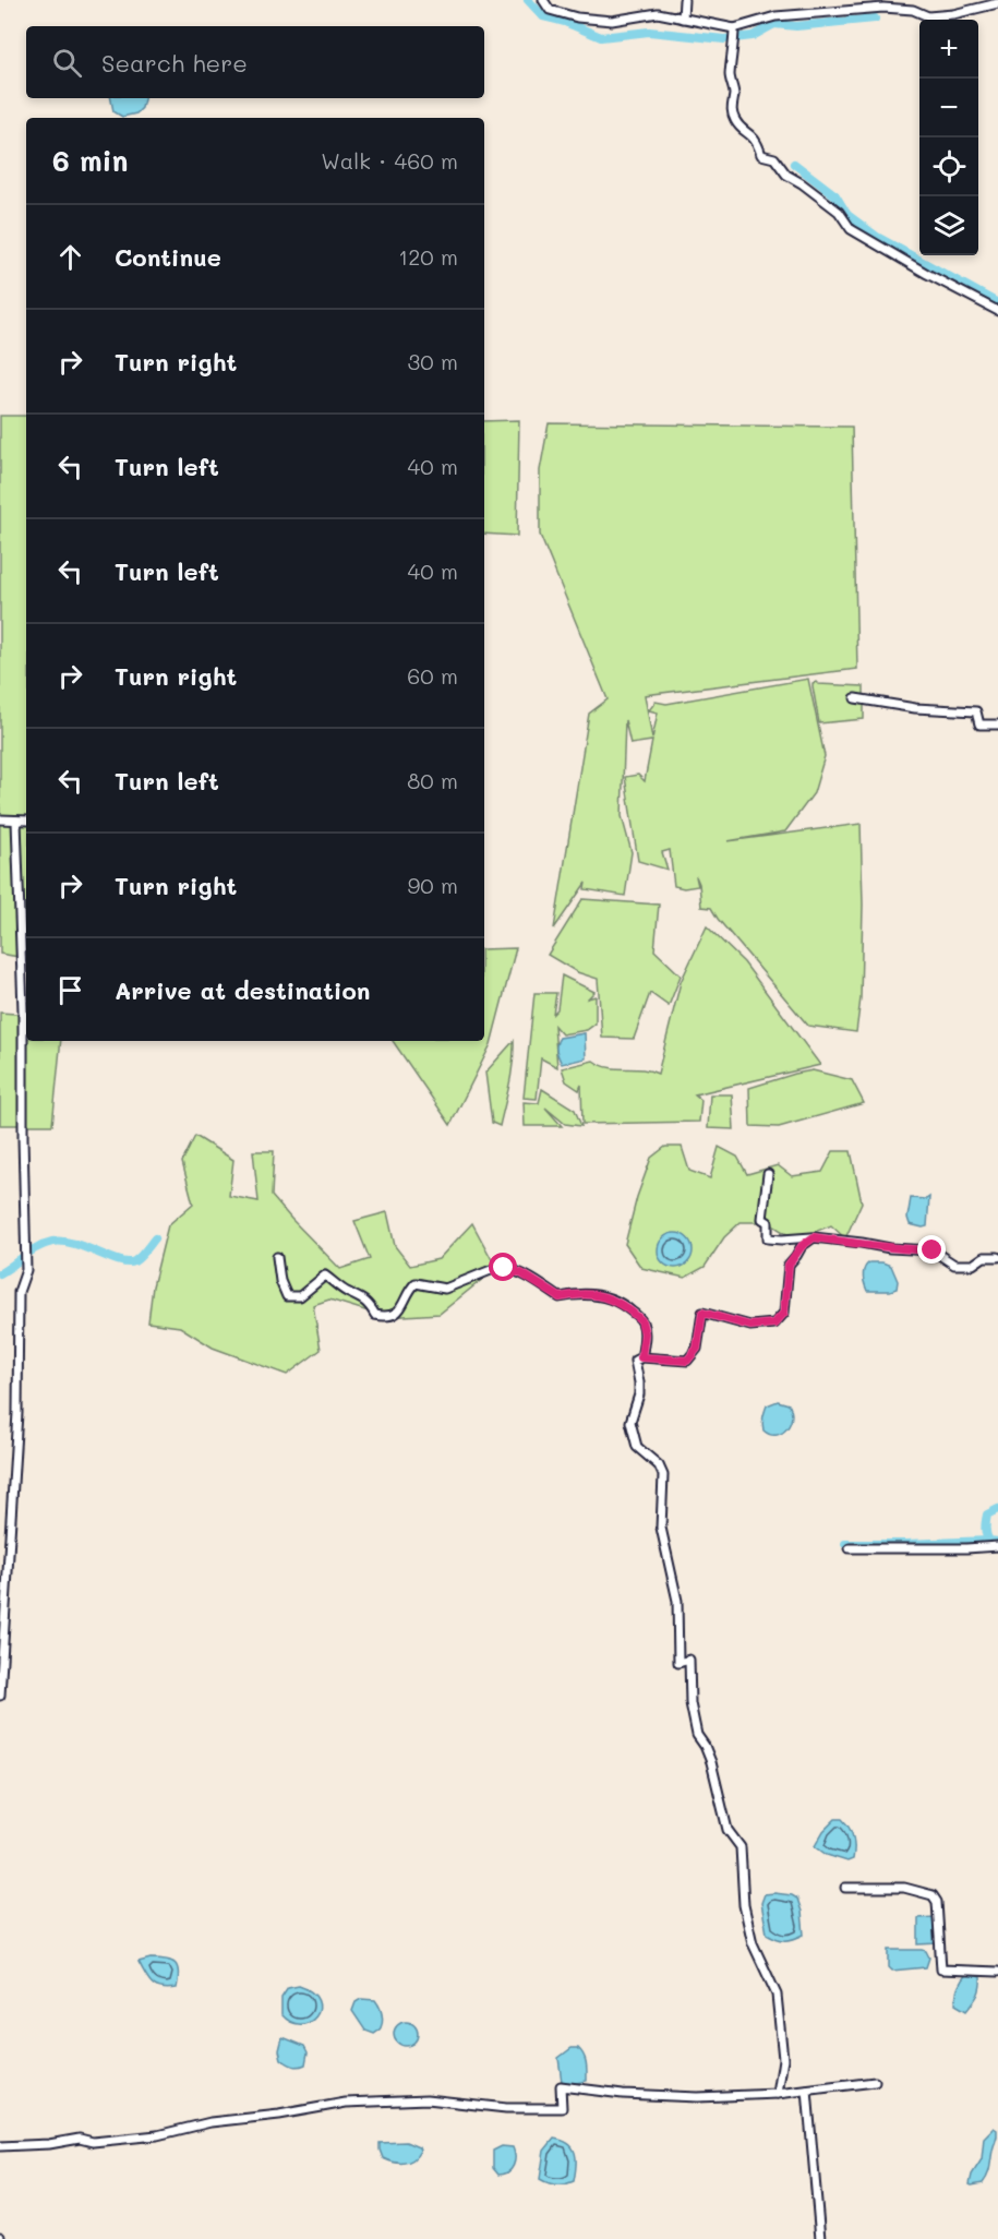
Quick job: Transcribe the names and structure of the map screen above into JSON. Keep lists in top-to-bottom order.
{
  "page": {
    "map_buttons": ["+", "−"],
    "search": "Search here",
    "heading": ["6 min", "Walk · 460 m"],
    "list": [
      ["Continue", "120 m"],
      ["Turn right", "30 m"],
      ["Turn left", "40 m"],
      ["Turn left", "40 m"],
      ["Turn right", "60 m"],
      ["Turn left", "80 m"],
      ["Turn right", "90 m"],
      "Arrive at destination"
    ]
  }
}
